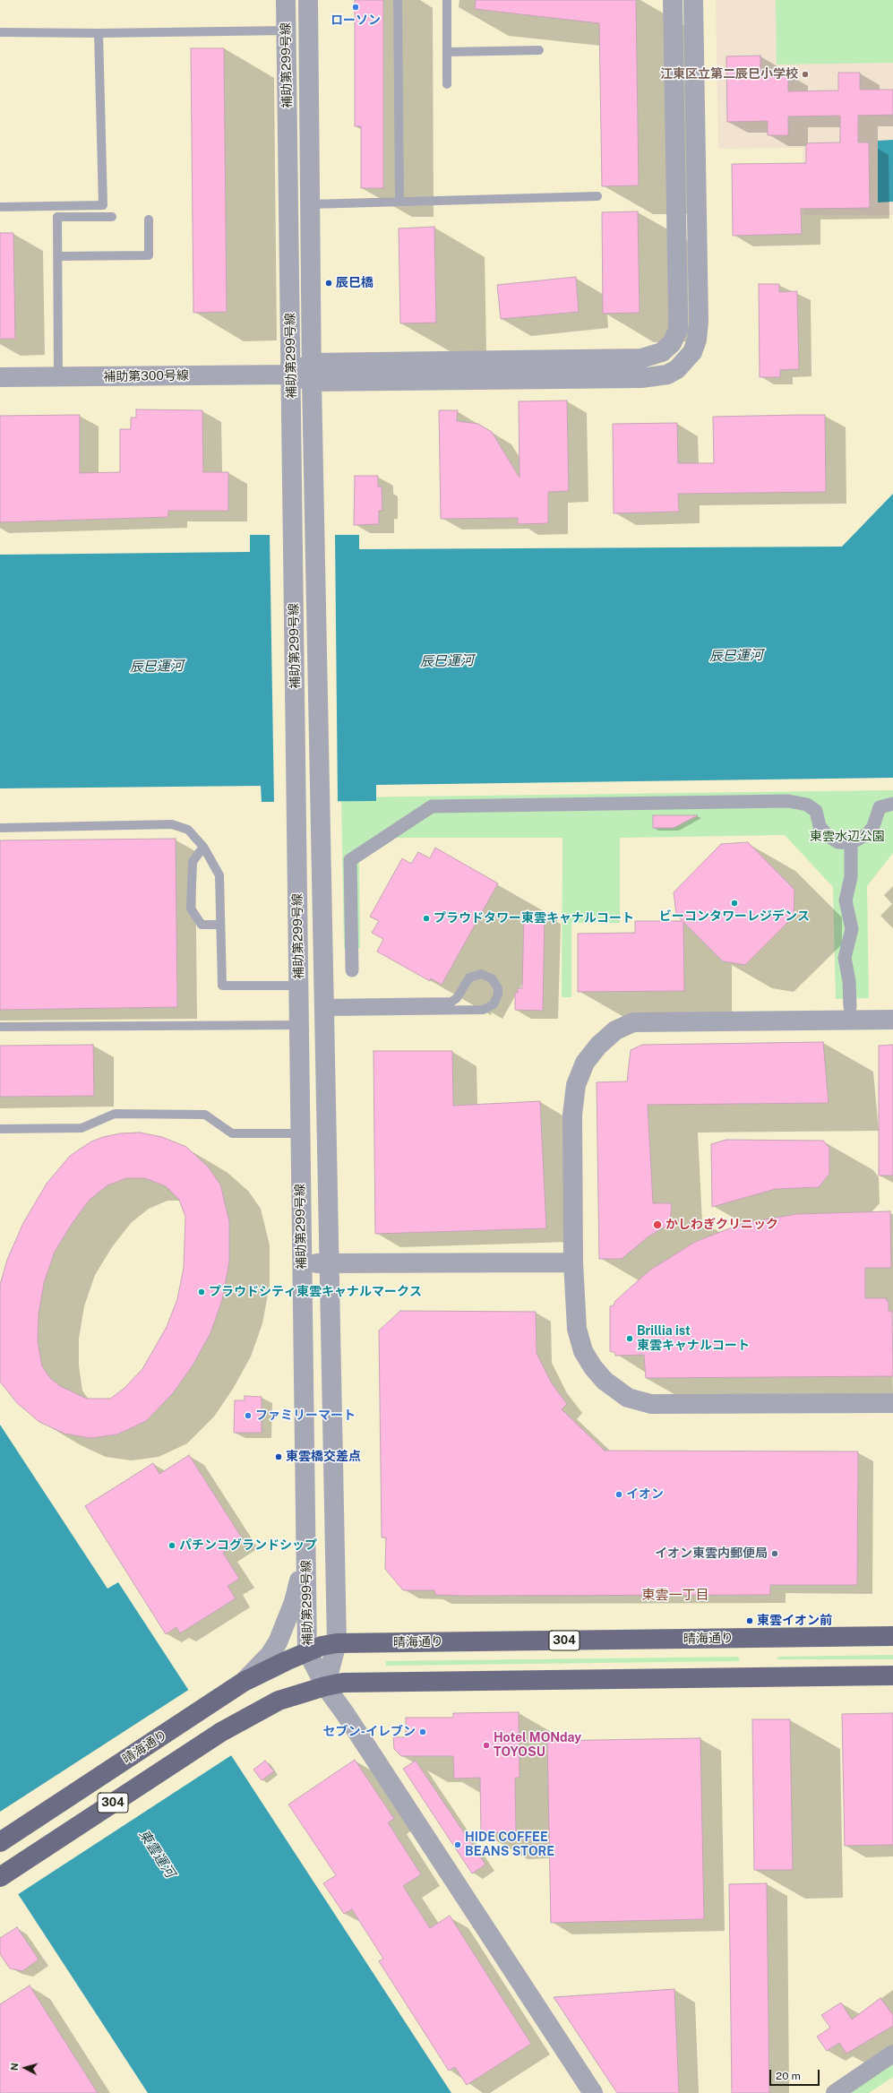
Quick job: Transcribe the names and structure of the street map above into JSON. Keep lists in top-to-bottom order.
{
  "streets": {
    "main road": ["晴海通り", "304"],
    "street": ["補助第299号線", "補助第300号線"]
  },
  "crossings": [
    ["補助第299号線", "補助第300号線"],
    ["補助第299号線", "晴海通り"],
    ["補助第299号線", "304"]
  ],
  "districts": ["東雲一丁目"],
  "water": ["辰巳運河", "東雲運河"],
  "parks": ["東雲水辺公園"],
  "places": [
    "ローソン",
    "江東区立第二辰巳小学校",
    "辰巳橋",
    "ビーコンタワーレジデンス",
    "プラウドタワー東雲キャナルコート",
    "かしわぎクリニック",
    "プラウドシティ東雲キャナルマークス",
    "Brillia ist 東雲キャナルコート",
    "ファミリーマート",
    "東雲橋交差点",
    "イオン",
    "パチンコグランドシップ",
    "イオン東雲内郵便局",
    "東雲イオン前",
    "セブン-イレブン",
    "Hotel MONday TOYOSU",
    "HIDE COFFEE BEANS STORE"
  ],
  "scale_bar": "20 m",
  "north": "left"
}
